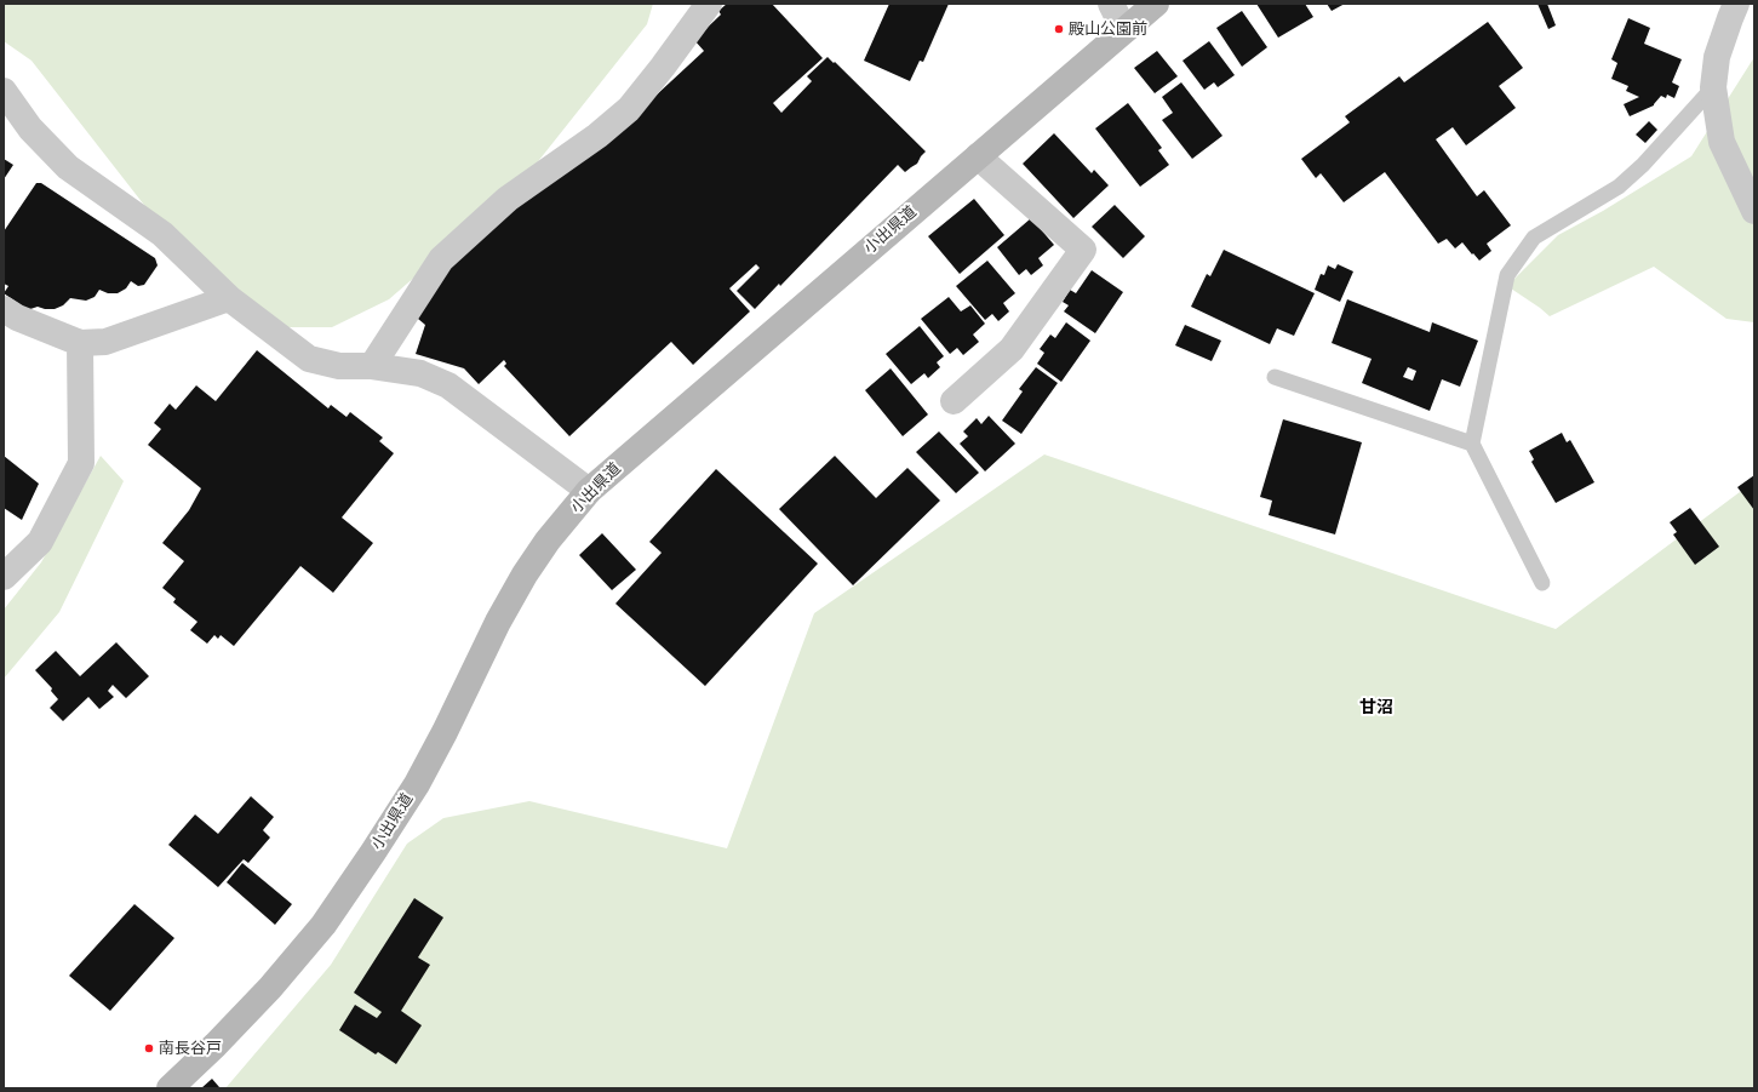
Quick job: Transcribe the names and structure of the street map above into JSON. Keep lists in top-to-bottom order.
{
  "streets": {
    "main road": ["小出県道"]
  },
  "districts": ["甘沼"],
  "places": ["殿山公園前", "南長谷戸"]
}
